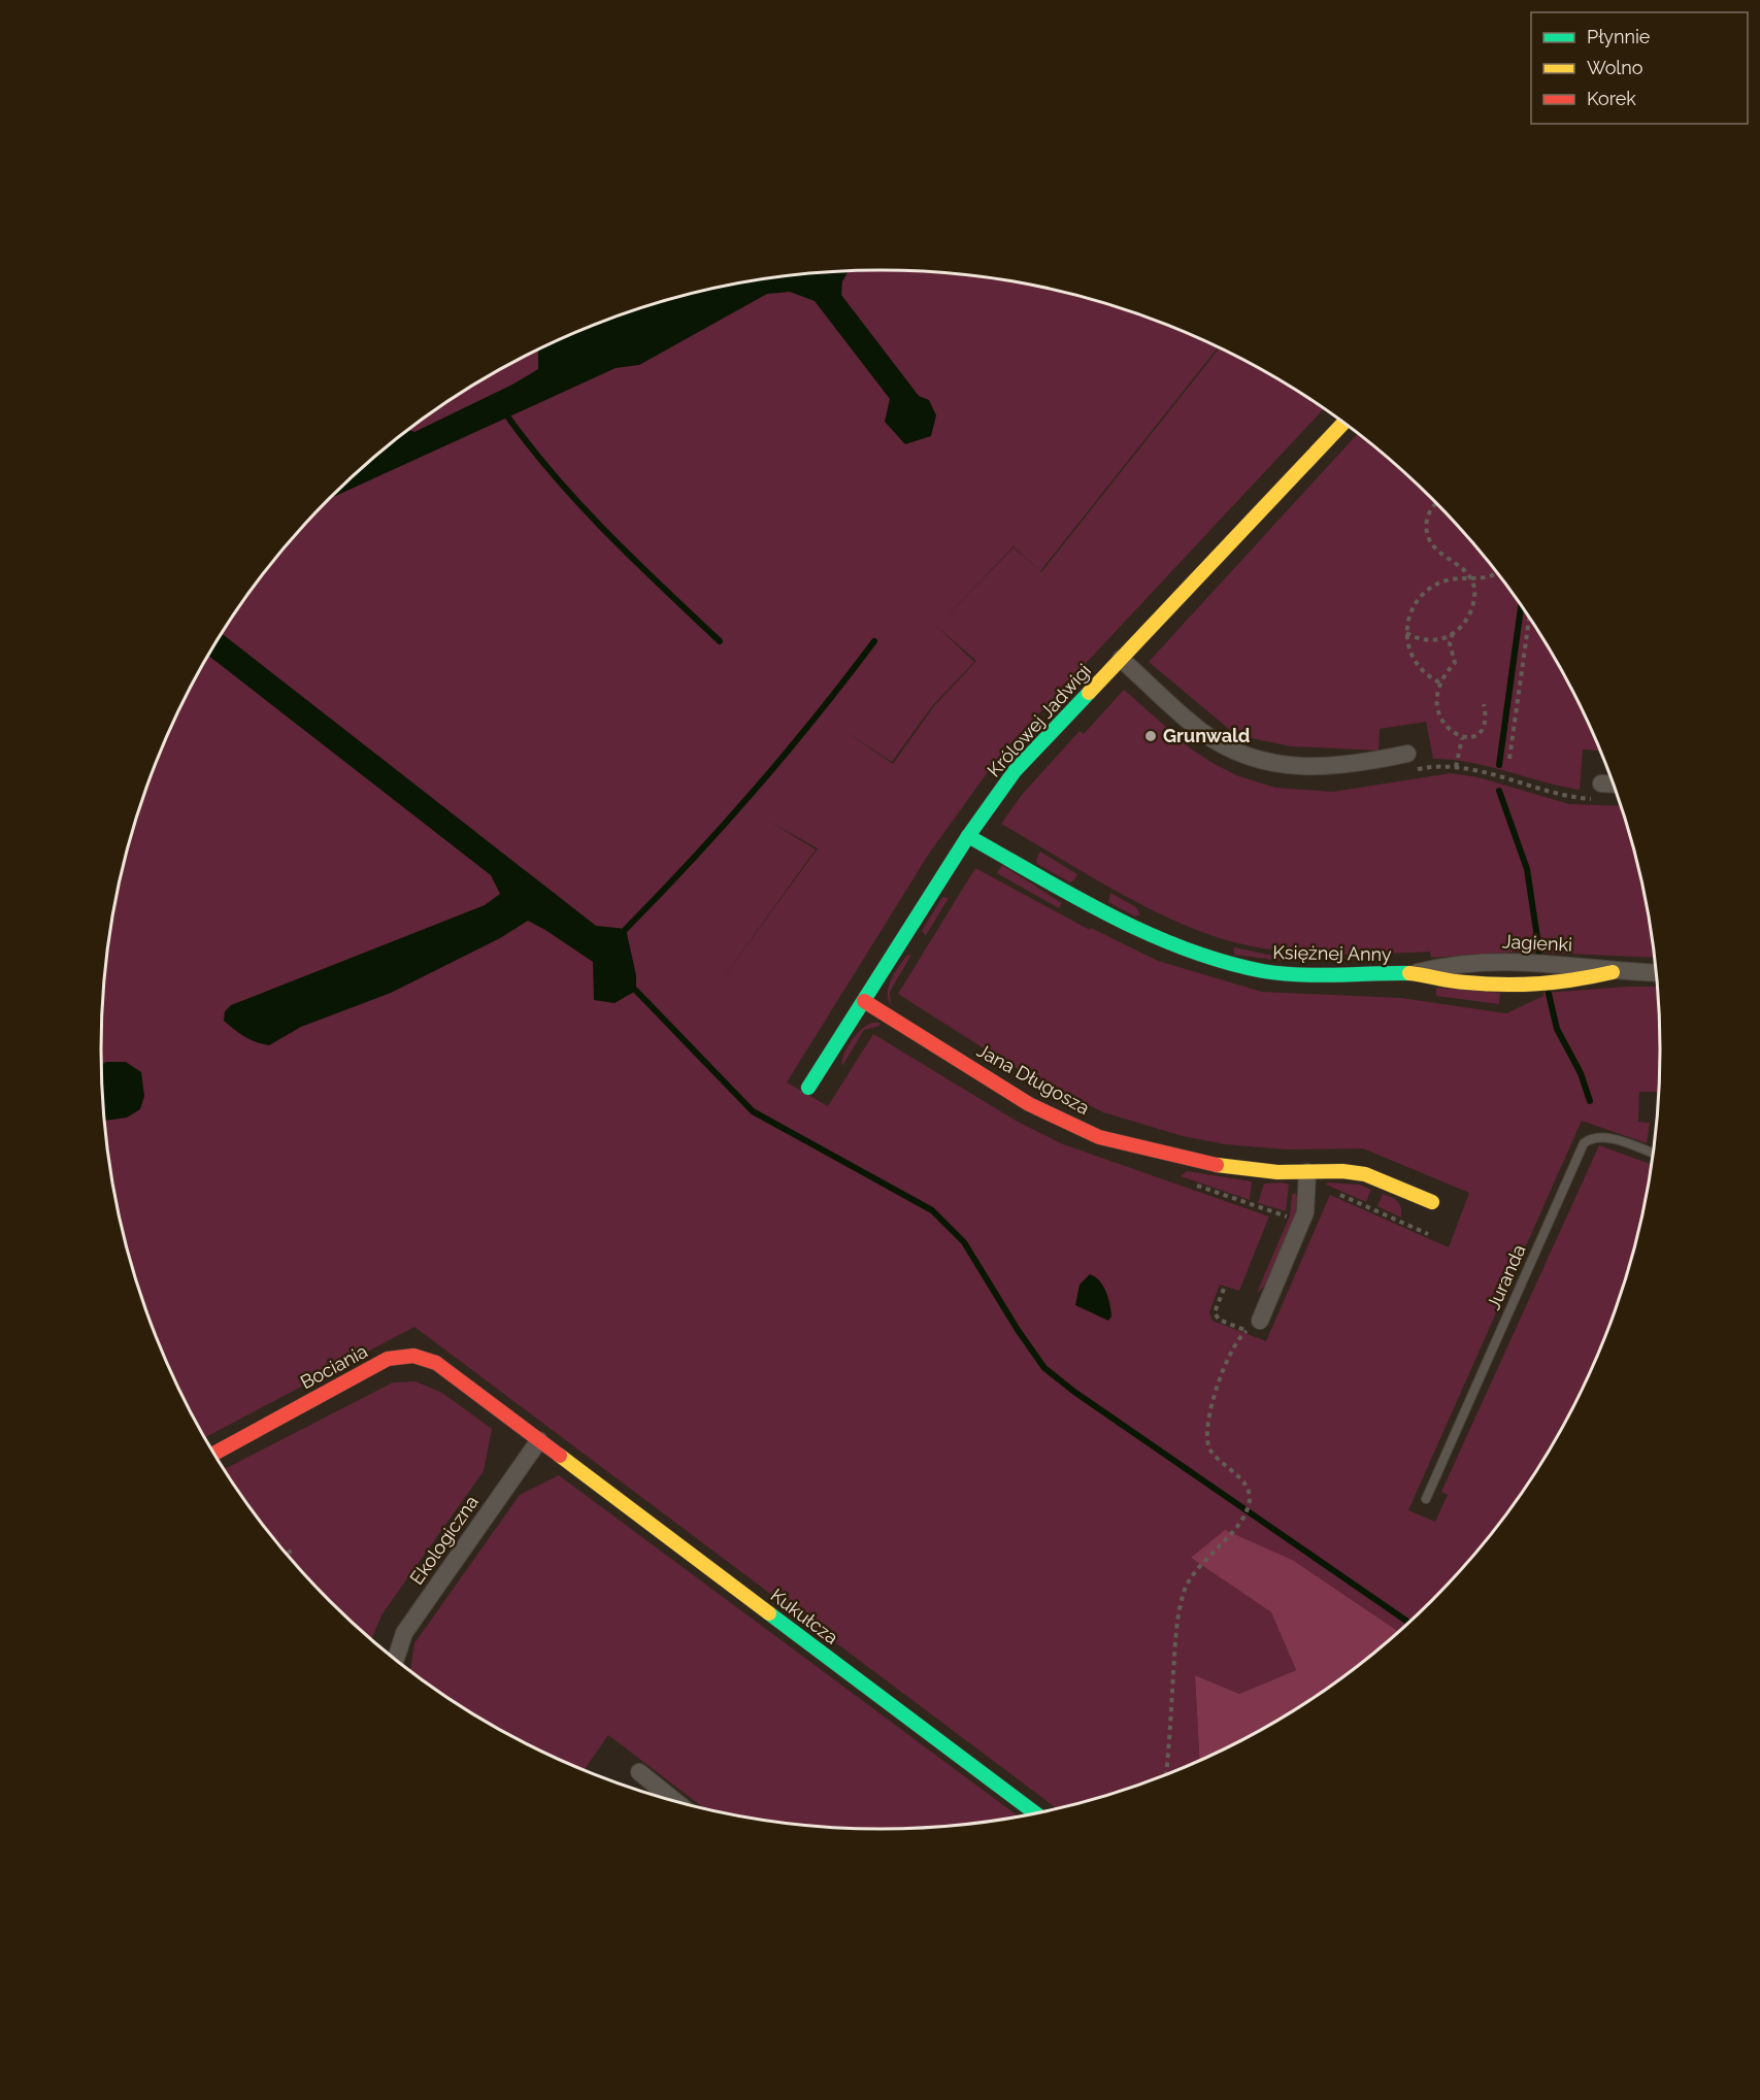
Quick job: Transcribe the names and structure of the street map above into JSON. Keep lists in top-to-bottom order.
{
  "streets": {
    "street": [
      "Królowej Jadwigi",
      "Jagienki",
      "Księżnej Anny",
      "Jana Długosza",
      "Bociania",
      "Ekologiczna",
      "Kukułcza"
    ],
    "lane": ["Juranda"]
  },
  "crossings": [
    ["Królowej Jadwigi", "Księżnej Anny"],
    ["Królowej Jadwigi", "Jana Długosza"],
    ["Jagienki", "Księżnej Anny"],
    ["Bociania", "Ekologiczna"],
    ["Bociania", "Kukułcza"],
    ["Ekologiczna", "Kukułcza"]
  ],
  "places": ["Grunwald"],
  "legend": ["Płynnie", "Wolno", "Korek"]
}
